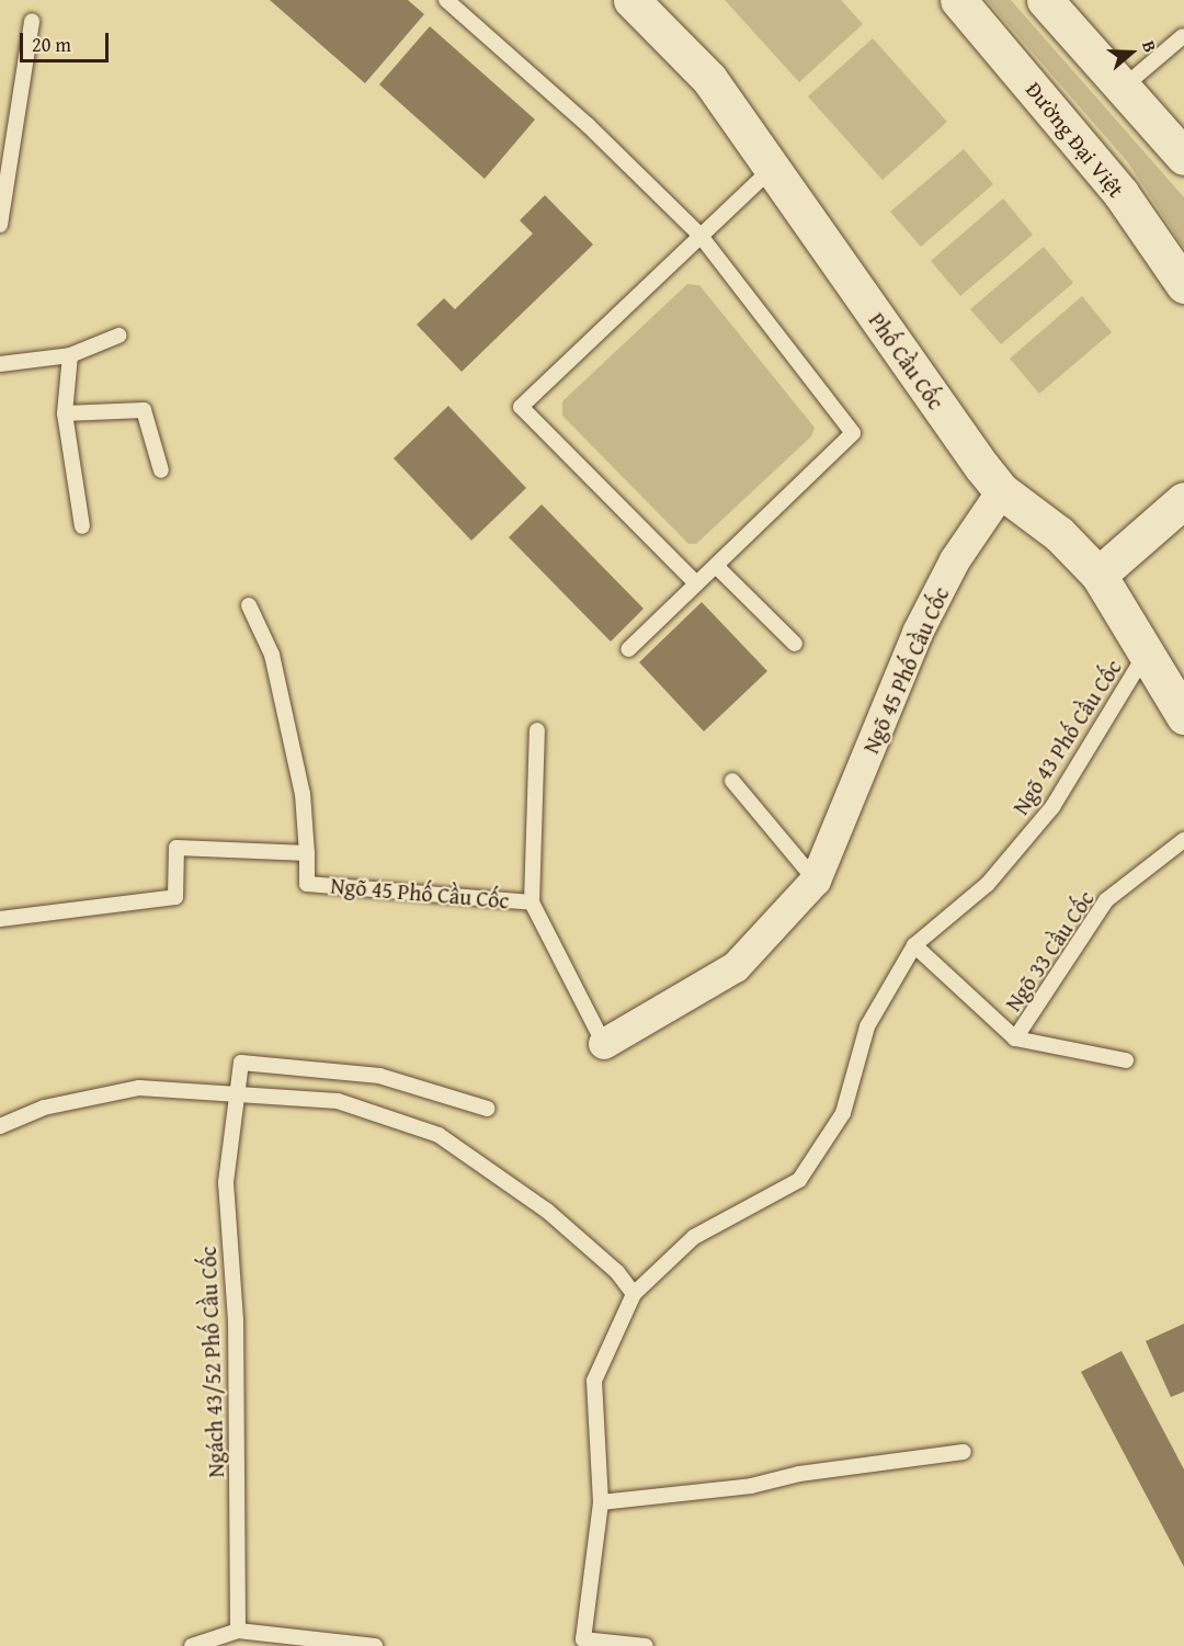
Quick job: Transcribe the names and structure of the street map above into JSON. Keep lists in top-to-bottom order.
{
  "streets": {
    "street": ["Đường Đại Việt", "Phố Cầu Cốc", "Ngõ 45 Phố Cầu Cốc"],
    "lane": ["Ngõ 43 Phố Cầu Cốc", "Ngõ 33 Cầu Cốc", "Ngách 43/52 Phố Cầu Cốc"]
  },
  "crossings": [
    ["Phố Cầu Cốc", "Ngõ 45 Phố Cầu Cốc"],
    ["Phố Cầu Cốc", "Ngõ 43 Phố Cầu Cốc"]
  ],
  "scale_bar": "20 m",
  "north": "right"
}
